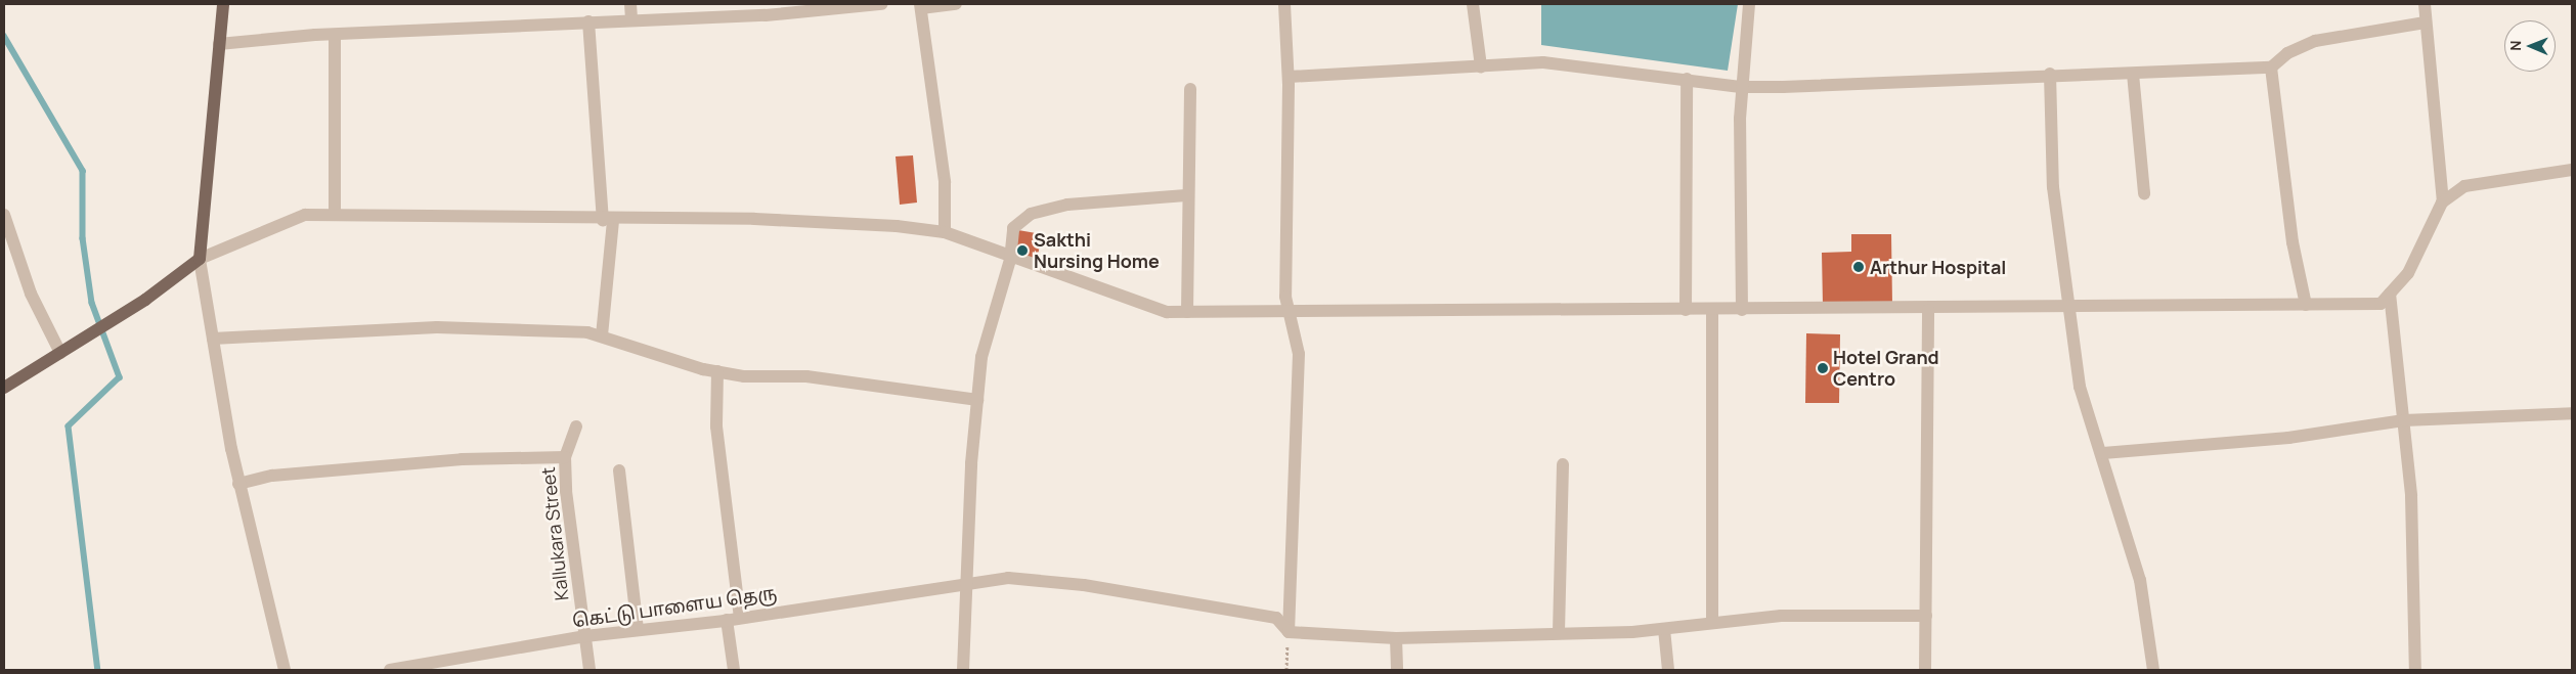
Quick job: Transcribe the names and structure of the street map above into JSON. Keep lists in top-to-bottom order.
{
  "streets": {
    "street": ["Kallukara Street", "கெட்டு பாளைய தெரு"]
  },
  "crossings": [
    ["Kallukara Street", "கெட்டு பாளைய தெரு"]
  ],
  "places": ["Sakthi Nursing Home", "Arthur Hospital", "Hotel Grand Centro"],
  "north": "left"
}
